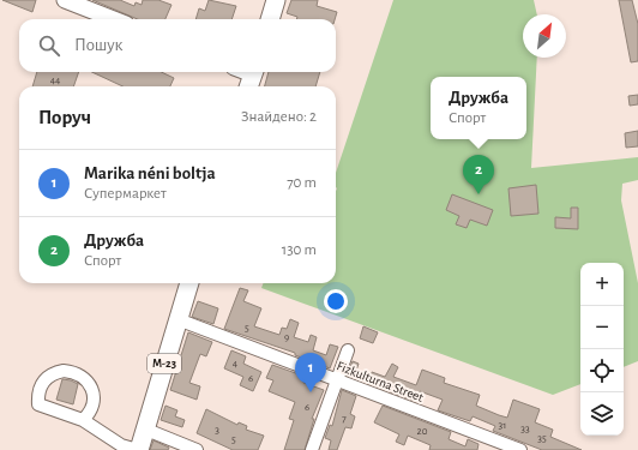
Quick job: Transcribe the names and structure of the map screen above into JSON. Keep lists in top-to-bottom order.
{
  "streets": {
    "highway": ["М-23"],
    "street": ["Fizkulturna Street"]
  },
  "crossings": [
    ["М-23", "Fizkulturna Street"]
  ],
  "house_numbers": [
    "44",
    "5",
    "9",
    "4",
    "6",
    "6",
    "7",
    "31",
    "33",
    "3",
    "20",
    "35",
    "5"
  ],
  "north": "top right",
  "page": {
    "search": "Пошук",
    "popup": ["Дружба", "Спорт"],
    "heading": ["Поруч", "Знайдено: 2"],
    "list": [
      {
        "mark": "1",
        "name": "Marika néni boltja",
        "note": "Супермаркет",
        "value": "70 m"
      },
      {
        "mark": "2",
        "name": "Дружба",
        "note": "Спорт",
        "value": "130 m"
      }
    ],
    "pins": ["2", "1"],
    "map_buttons": ["+", "−"]
  }
}
